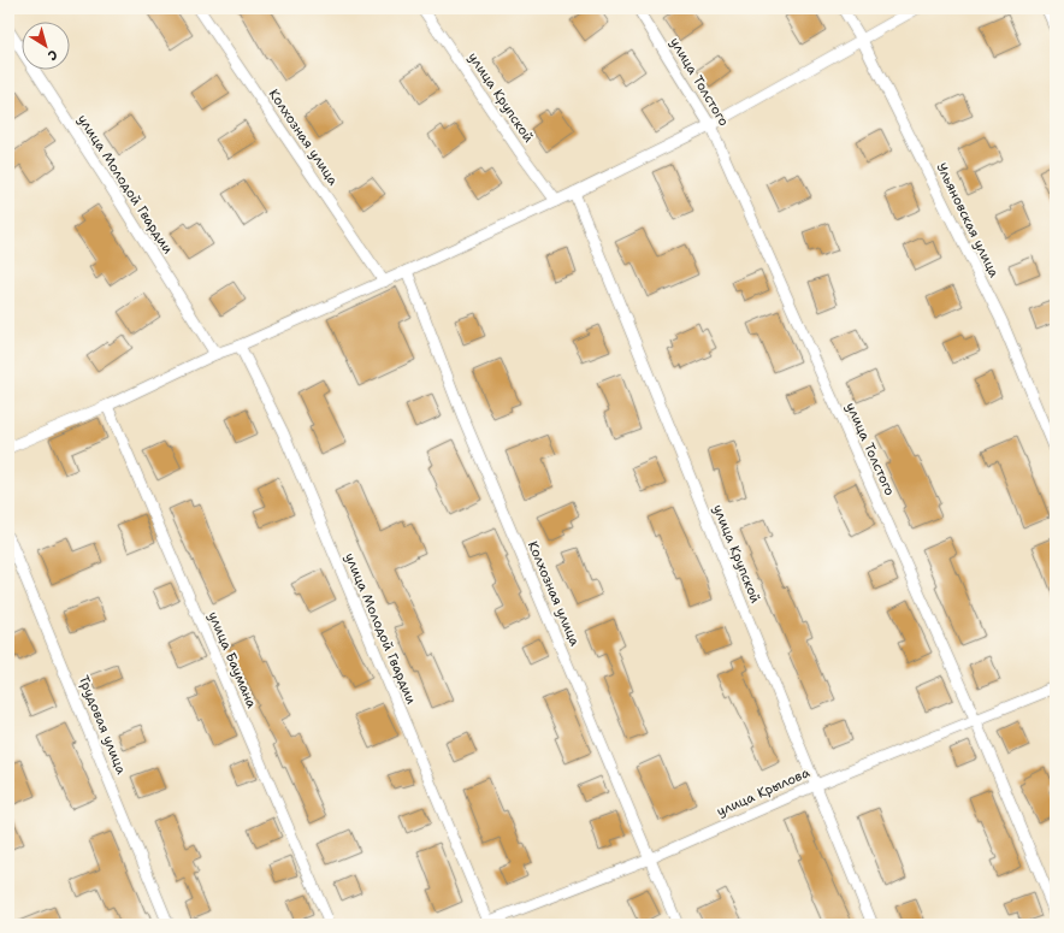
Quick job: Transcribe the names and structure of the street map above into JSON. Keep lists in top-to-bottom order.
{
  "streets": {
    "street": [
      "улица Толстого",
      "улица Крупской",
      "Колхозная улица",
      "улица Молодой Гвардии",
      "Ульяновская улица",
      "улица Баумана",
      "Трудовая улица",
      "улица Крылова"
    ]
  },
  "crossings": [
    ["улица Толстого", "улица Крылова"],
    ["улица Крупской", "улица Крылова"],
    ["Колхозная улица", "улица Крылова"],
    ["улица Молодой Гвардии", "улица Крылова"]
  ],
  "north": "bottom right"
}
